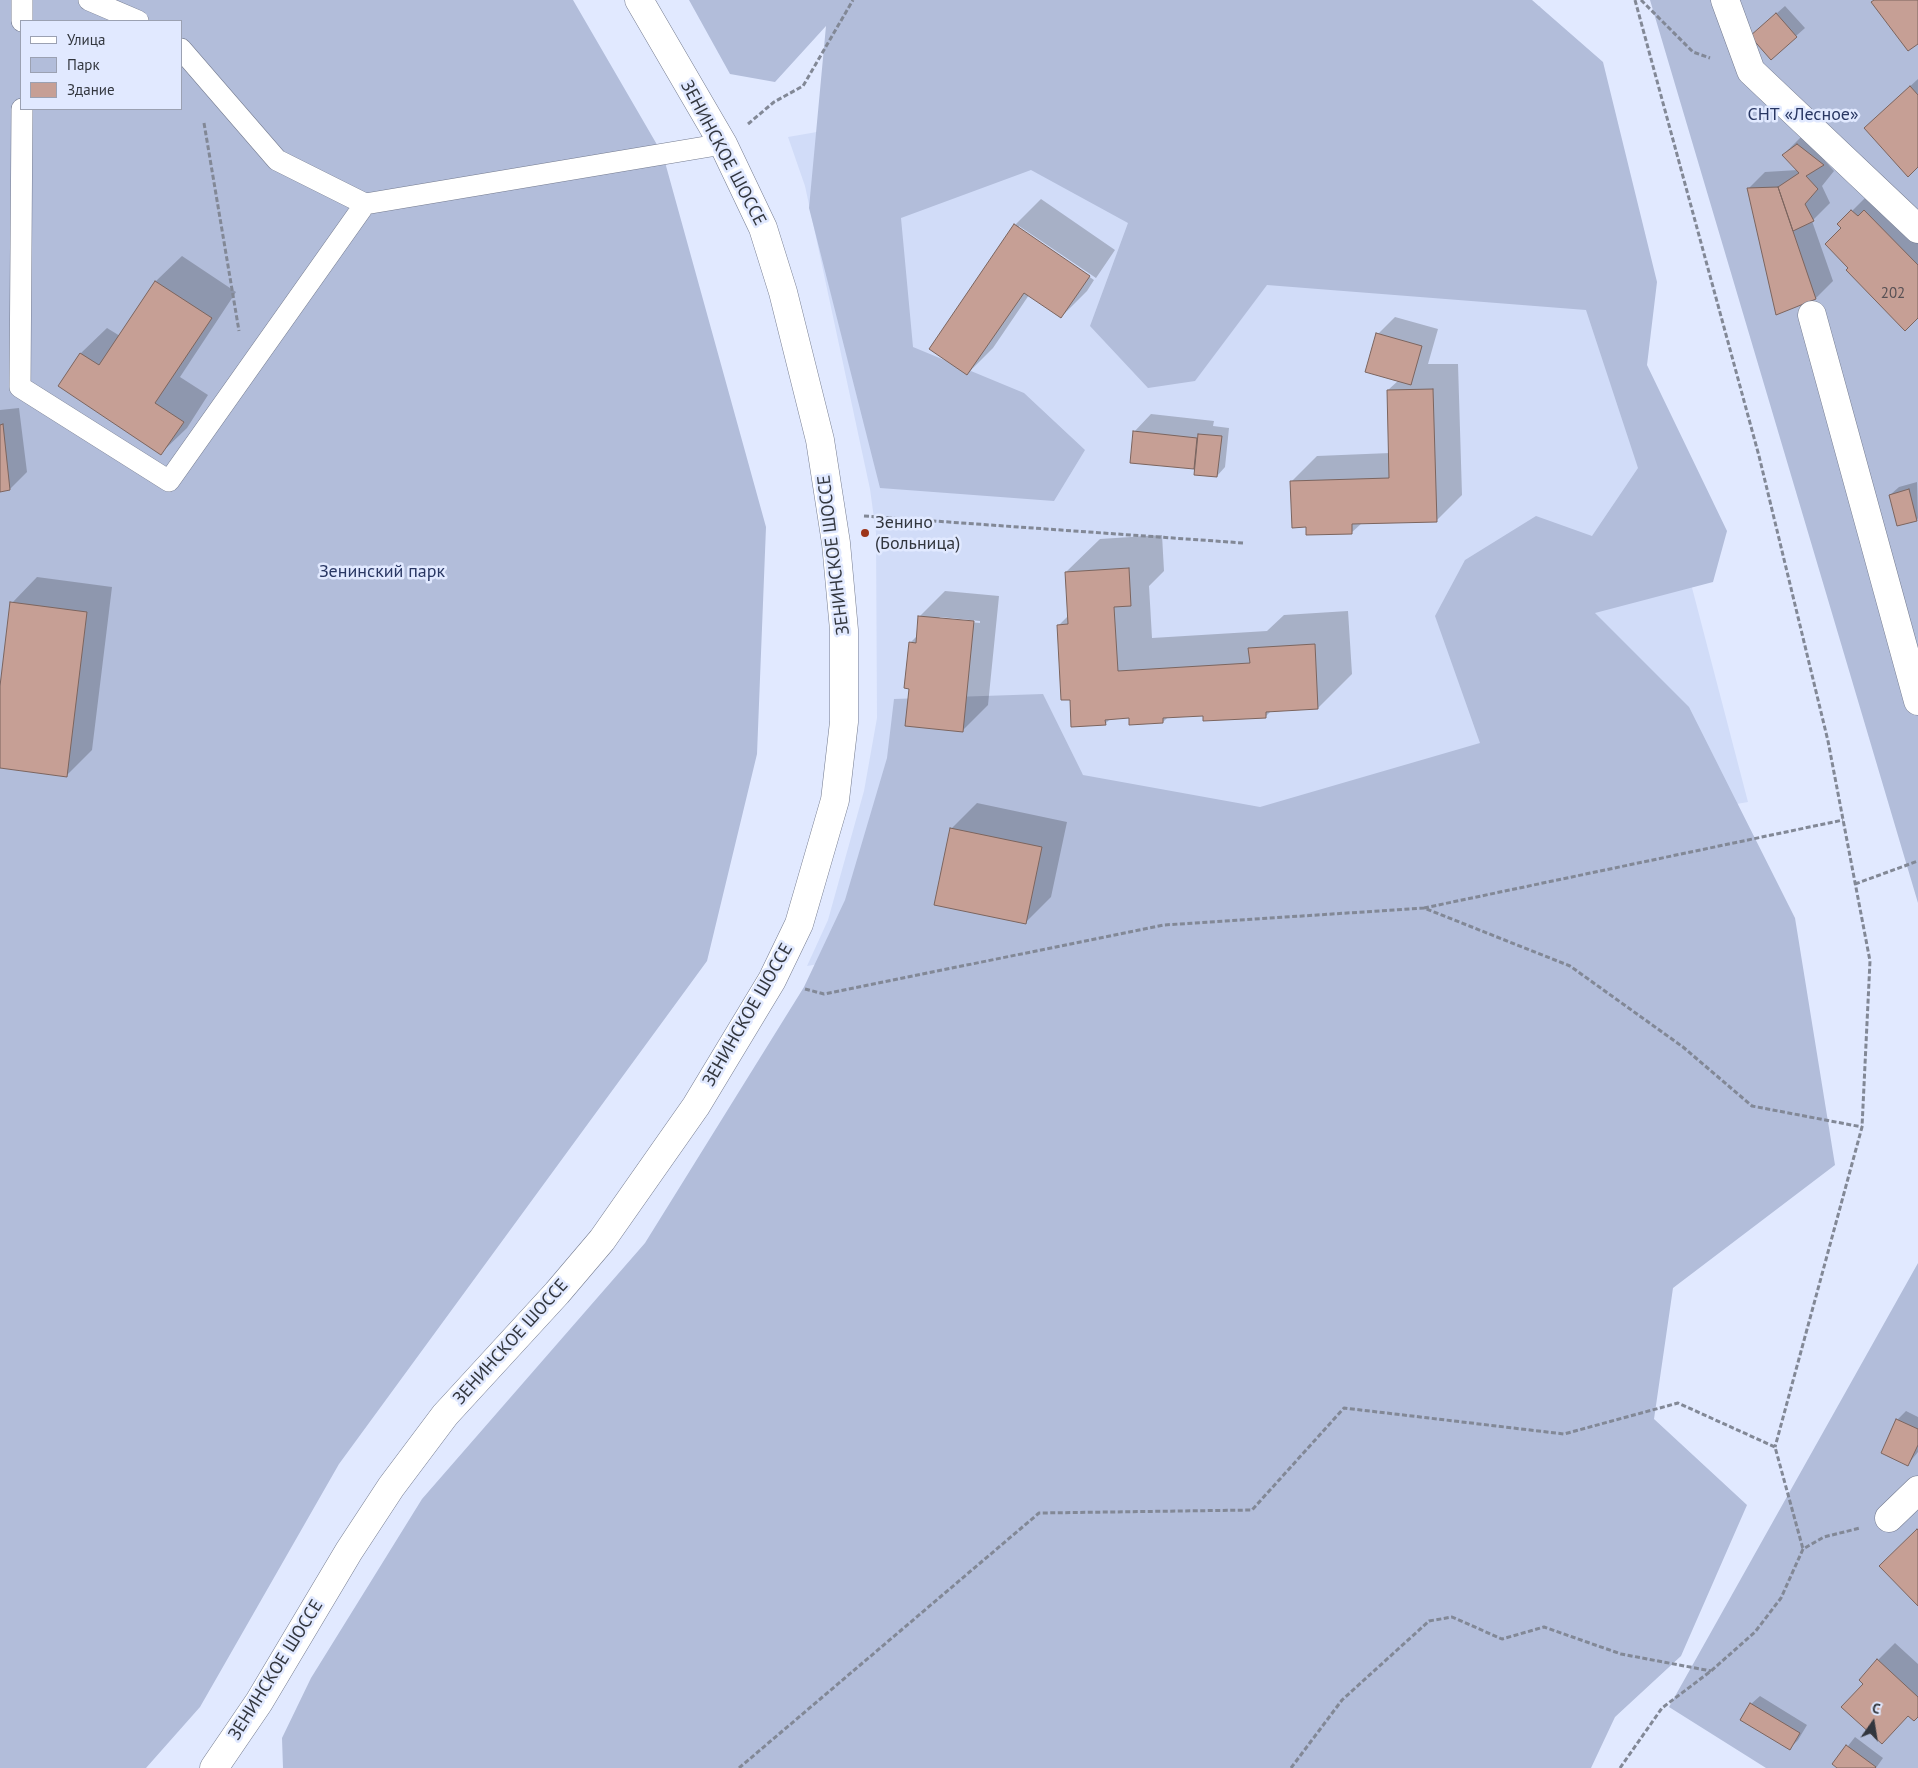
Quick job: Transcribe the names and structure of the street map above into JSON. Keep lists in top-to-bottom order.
{
  "streets": {
    "main road": ["ЗЕНИНСКОЕ ШОССЕ"]
  },
  "parks": ["СНТ «Лесное»", "Зенинский парк"],
  "places": ["Зенино (Больница)"],
  "house_numbers": ["202"],
  "legend": ["Улица", "Парк", "Здание"],
  "north": "top"
}
